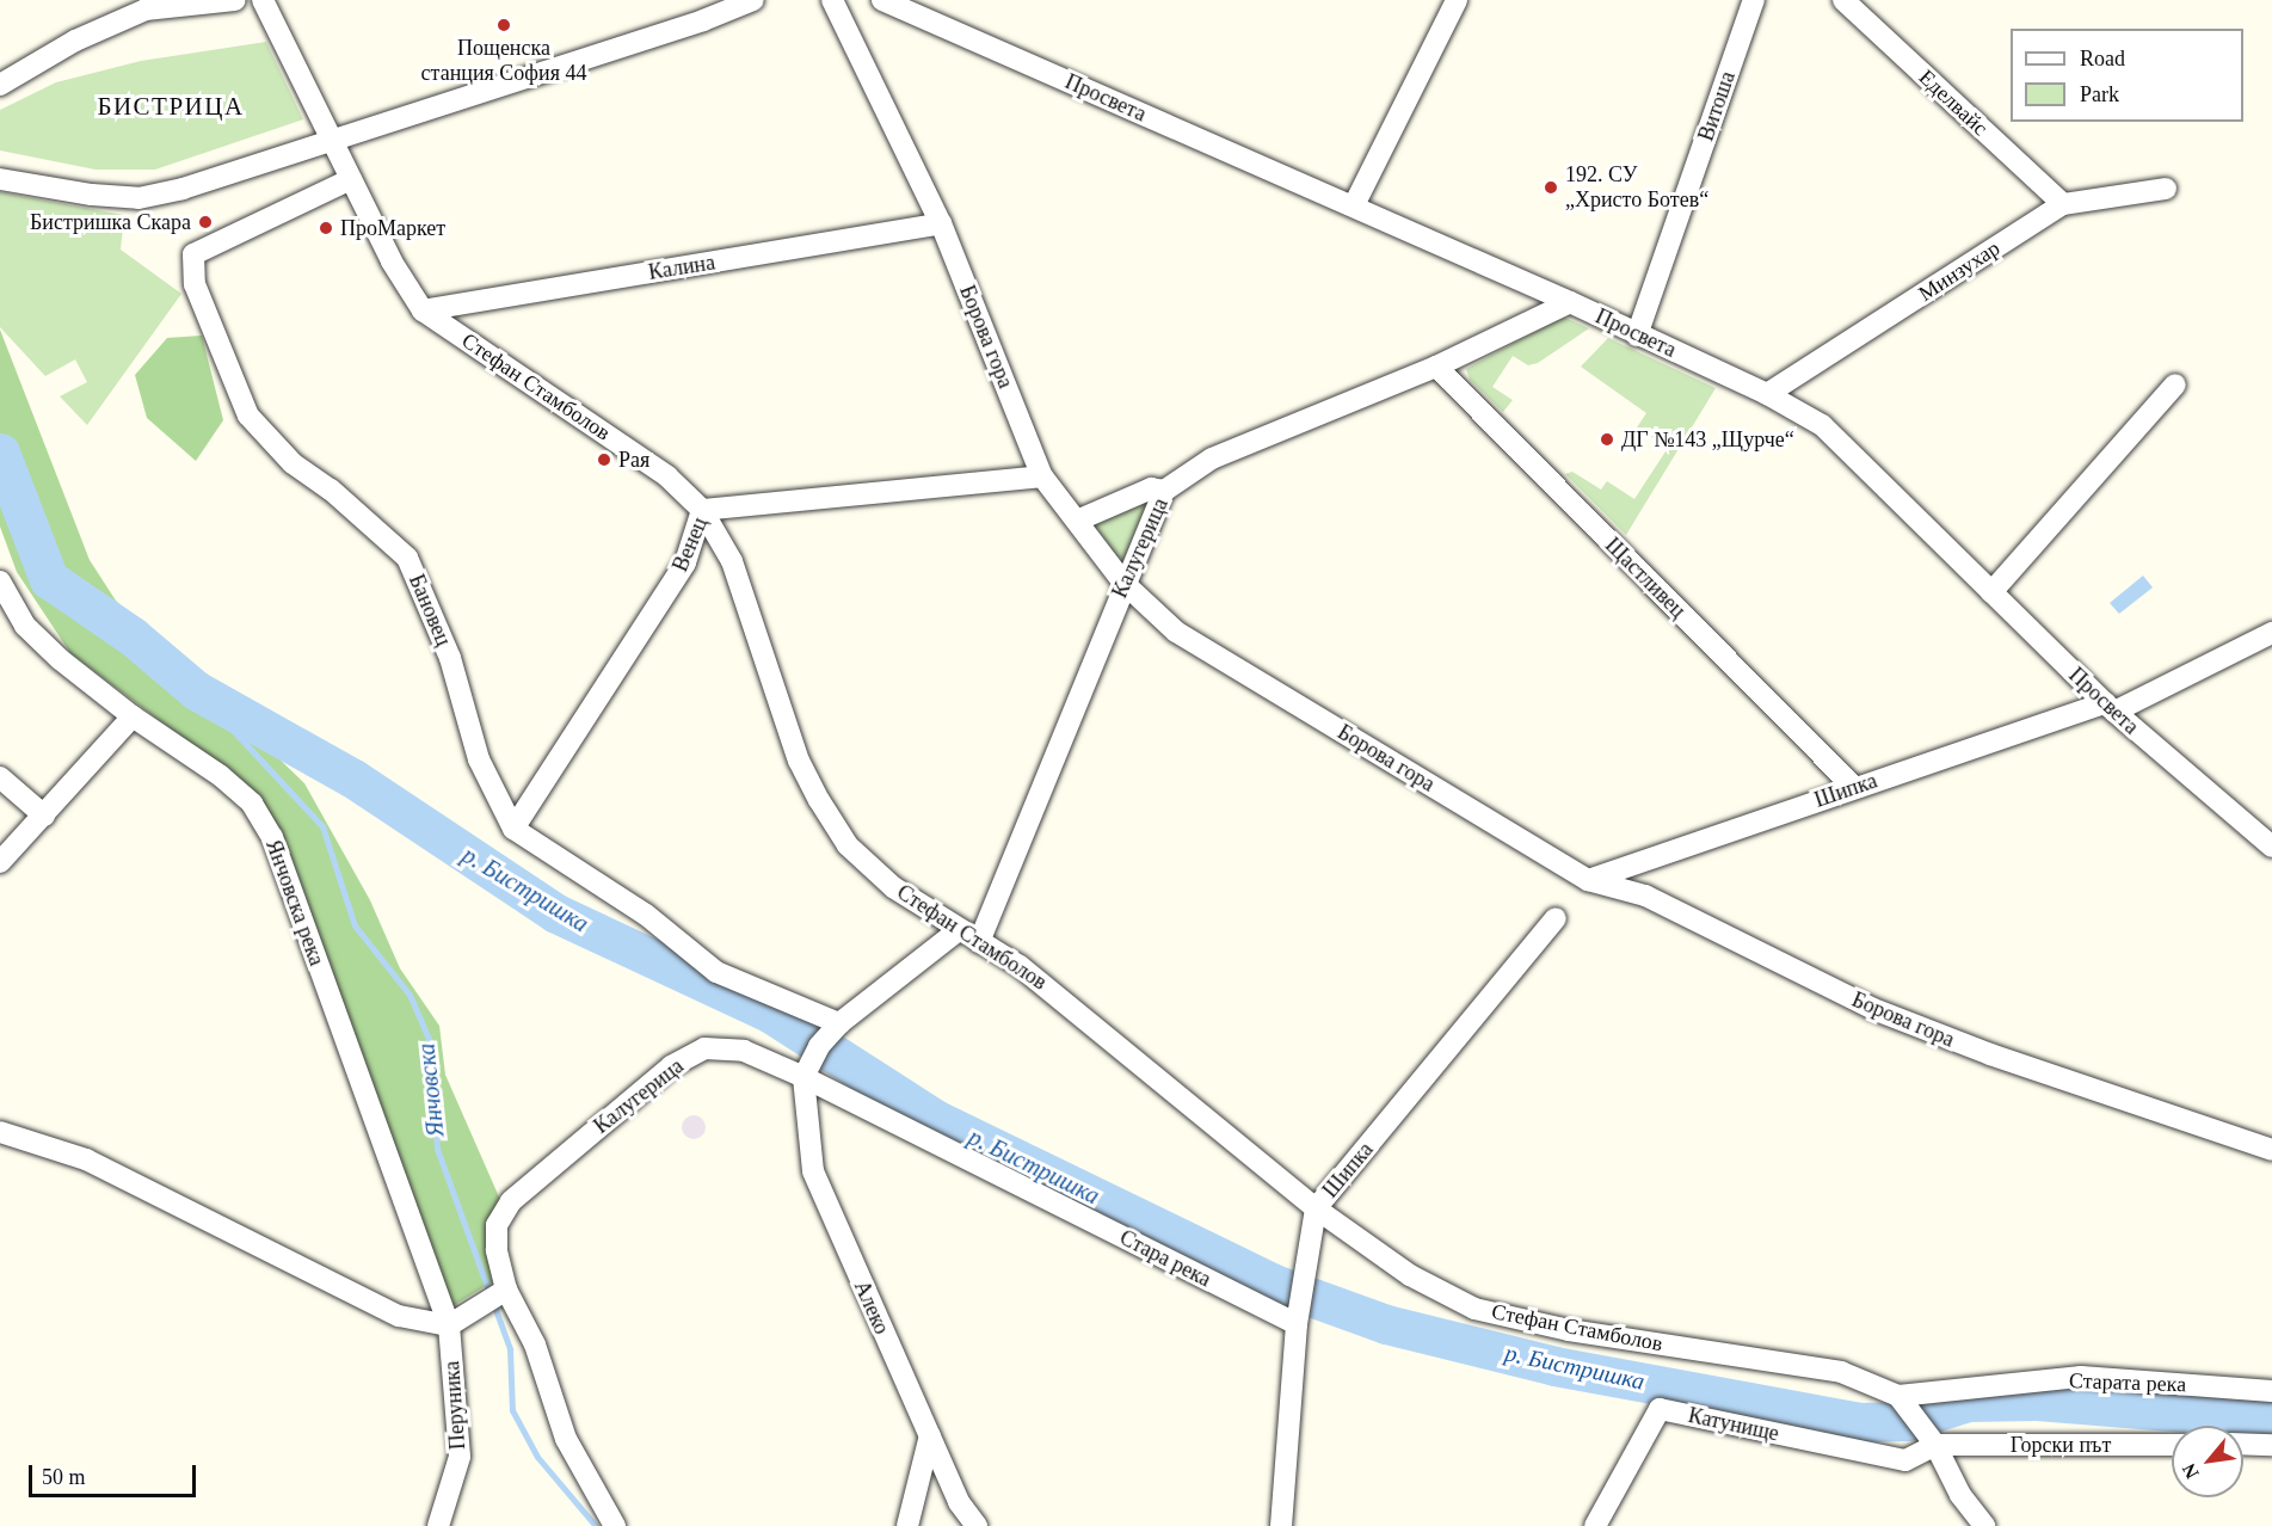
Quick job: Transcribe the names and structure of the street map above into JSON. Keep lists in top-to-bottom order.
{
  "streets": {
    "street": [
      "Просвета",
      "Еделвайс",
      "Витоша",
      "Калина",
      "Минзухар",
      "Борова гора",
      "Стефан Стамболов",
      "Венец",
      "Калугерица",
      "Щастливец",
      "Бановец",
      "Шипка",
      "Янчовска река",
      "Стара река",
      "Алеко",
      "Старата река",
      "Перуника",
      "Катунище",
      "Горски път"
    ]
  },
  "crossings": [
    ["Просвета", "Витоша"],
    ["Просвета", "Минзухар"],
    ["Просвета", "Калугерица"],
    ["Просвета", "Шипка"],
    ["Еделвайс", "Минзухар"],
    ["Калина", "Борова гора"],
    ["Калина", "Стефан Стамболов"],
    ["Борова гора", "Венец"],
    ["Борова гора", "Калугерица"],
    ["Борова гора", "Шипка"],
    ["Стефан Стамболов", "Венец"],
    ["Стефан Стамболов", "Калугерица"],
    ["Стефан Стамболов", "Бановец"],
    ["Стефан Стамболов", "Шипка"],
    ["Стефан Стамболов", "Старата река"],
    ["Стефан Стамболов", "Катунище"],
    ["Стефан Стамболов", "Горски път"],
    ["Венец", "Бановец"],
    ["Калугерица", "Щастливец"],
    ["Калугерица", "Стара река"],
    ["Калугерица", "Алеко"],
    ["Щастливец", "Шипка"],
    ["Шипка", "Стара река"],
    ["Янчовска река", "Перуника"],
    ["Стара река", "Алеко"],
    ["Катунище", "Горски път"]
  ],
  "districts": ["БИСТРИЦА"],
  "water": ["р. Бистришка", "Янчовска"],
  "places": [
    "Пощенска станция София 44",
    "192. СУ „Христо Ботев“",
    "Бистришка Скара",
    "ПроМаркет",
    "ДГ №143 „Щурче“",
    "Рая"
  ],
  "legend": ["Road", "Park"],
  "scale_bar": "50 m",
  "north": "bottom left"
}
